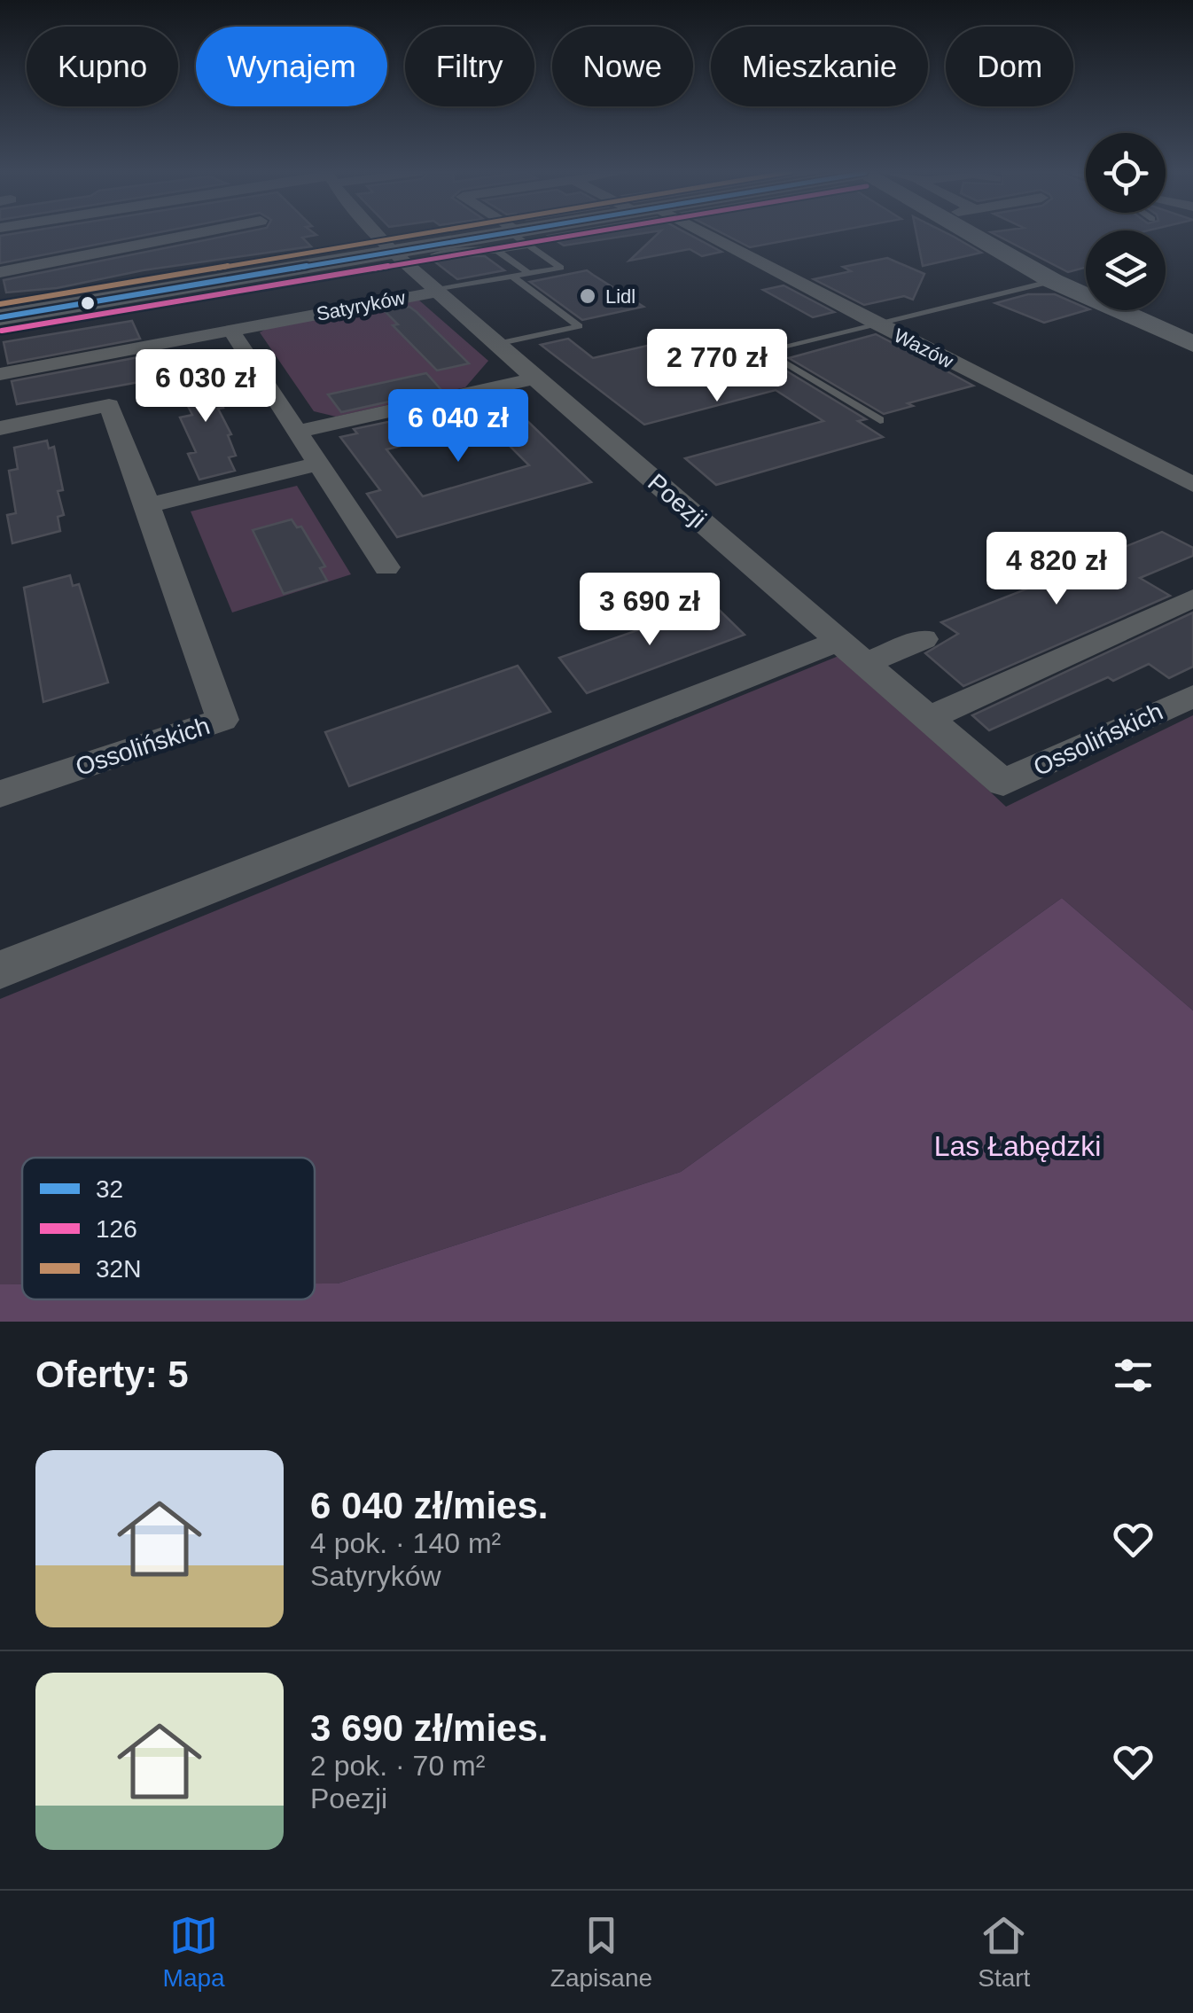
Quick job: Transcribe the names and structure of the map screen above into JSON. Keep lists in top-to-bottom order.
{
  "streets": {
    "street": [
      "Satyryków",
      "Wazów",
      "Poezji",
      "Ossolińskich"
    ]
  },
  "crossings": [
    ["Satyryków", "Poezji"],
    ["Poezji", "Ossolińskich"]
  ],
  "parks": ["Las Łabędzki"],
  "places": ["Lidl"],
  "lines": ["transit line 32", "transit line 126", "transit line 32N"],
  "legend": ["32", "126", "32N"],
  "page": {
    "chip": [
      "Kupno",
      "Wynajem",
      "Filtry",
      "Nowe",
      "Mieszkanie",
      "Dom"
    ],
    "price": [
      "2 770 zł",
      "6 030 zł",
      "6 040 zł",
      "4 820 zł",
      "3 690 zł"
    ],
    "heading": "Oferty: 5",
    "list": [
      {
        "name": "6 040 zł/mies.",
        "note": "4 pok. · 140 m² · Satyryków"
      },
      {
        "name": "3 690 zł/mies.",
        "note": "2 pok. · 70 m² · Poezji"
      }
    ],
    "tabs": ["Mapa", "Zapisane", "Start"]
  }
}
